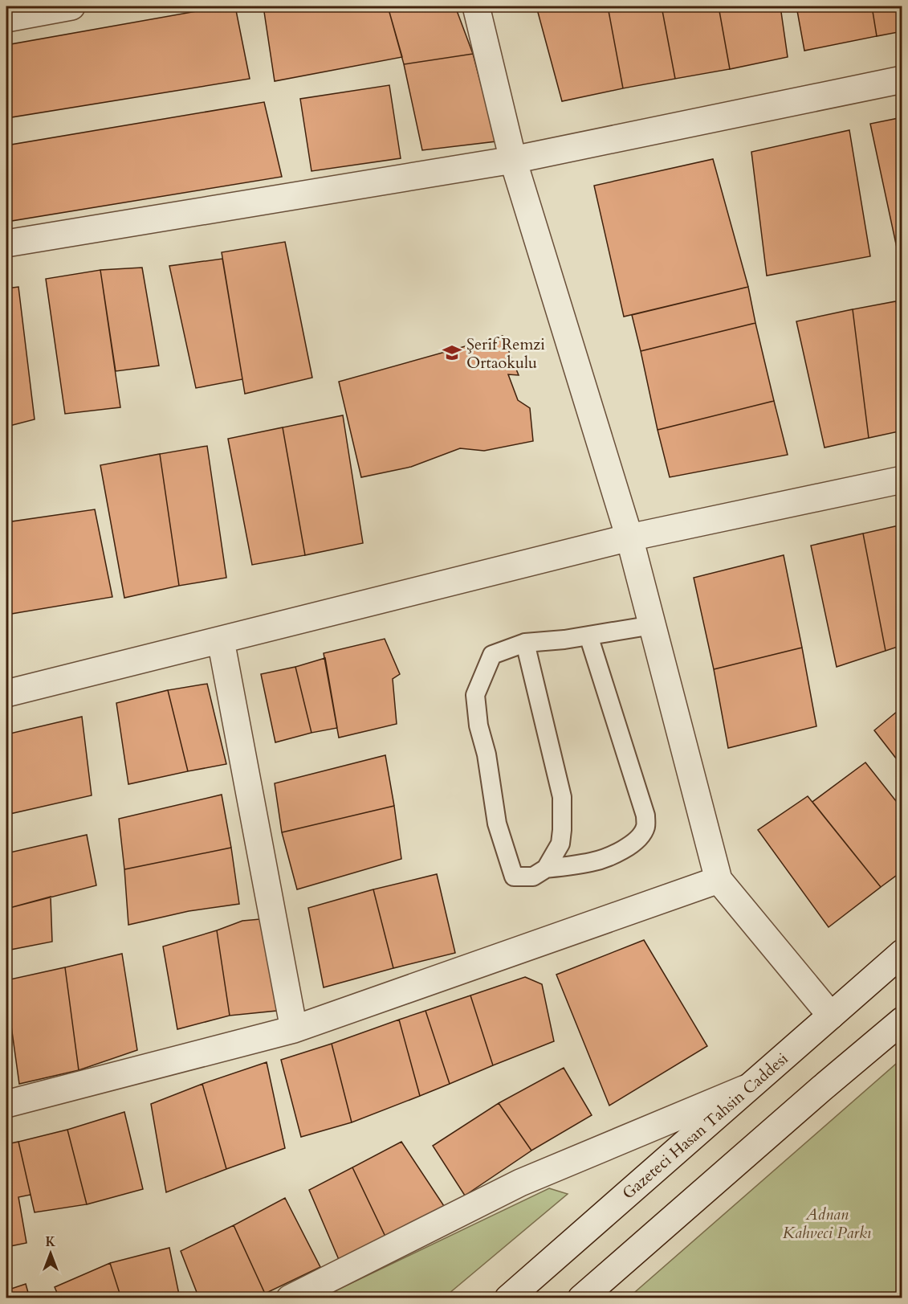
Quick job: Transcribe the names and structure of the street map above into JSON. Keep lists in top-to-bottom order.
{
  "streets": {
    "street": ["Gazeteci Hasan Tahsin Caddesi"]
  },
  "parks": ["Adnan Kahveci Parkı"],
  "places": {
    "school or university": ["Şerif Remzi Ortaokulu"]
  },
  "north": "top"
}
